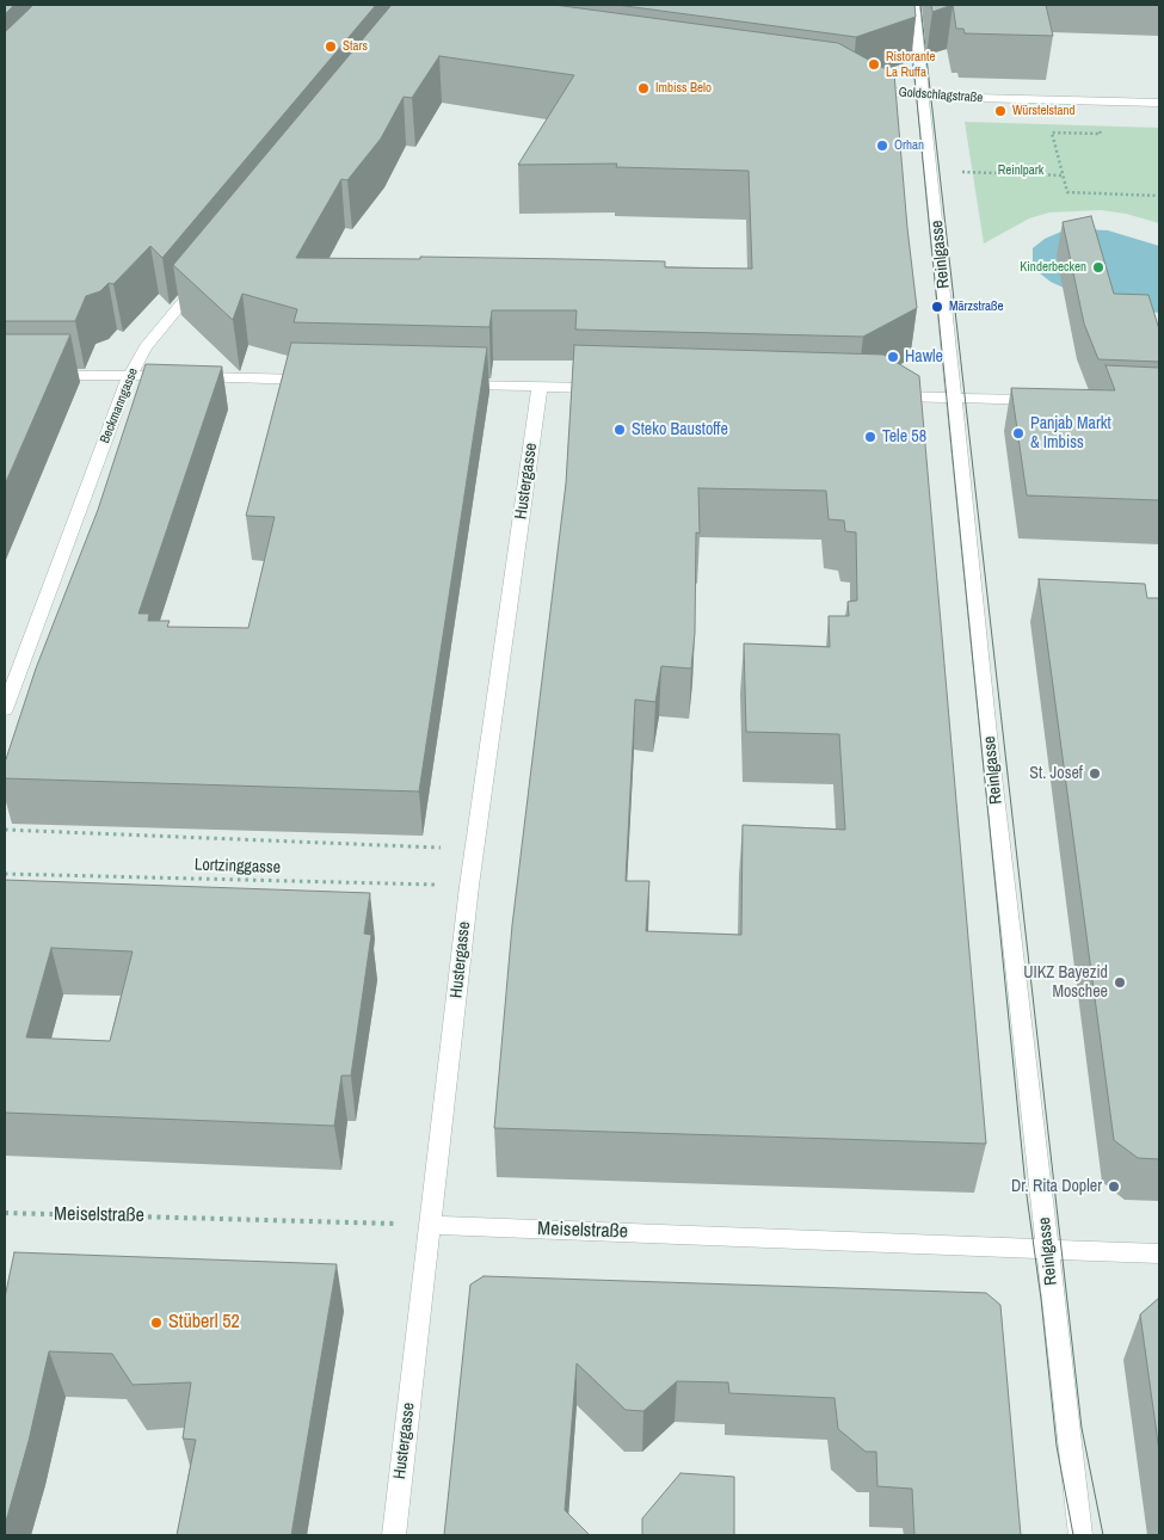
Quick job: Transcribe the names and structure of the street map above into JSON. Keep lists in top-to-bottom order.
{
  "streets": {
    "street": [
      "Goldschlagstraße",
      "Reinlgasse",
      "Beckmanngasse",
      "Hustergasse",
      "Meiselstraße"
    ],
    "path": ["Lortzinggasse"]
  },
  "crossings": [
    ["Goldschlagstraße", "Reinlgasse"],
    ["Reinlgasse", "Meiselstraße"],
    ["Hustergasse", "Lortzinggasse"],
    ["Hustergasse", "Meiselstraße"]
  ],
  "parks": ["Reinlpark"],
  "places": [
    "Stars",
    "Ristorante La Ruffa",
    "Imbiss Belo",
    "Würstelstand",
    "Orhan",
    "Kinderbecken",
    "Märzstraße",
    "Hawle",
    "Steko Baustoffe",
    "Panjab Markt & Imbiss",
    "Tele 58",
    "St. Josef",
    "UIKZ Bayezid Moschee",
    "Dr. Rita Dopler",
    "Stüberl 52"
  ]
}
